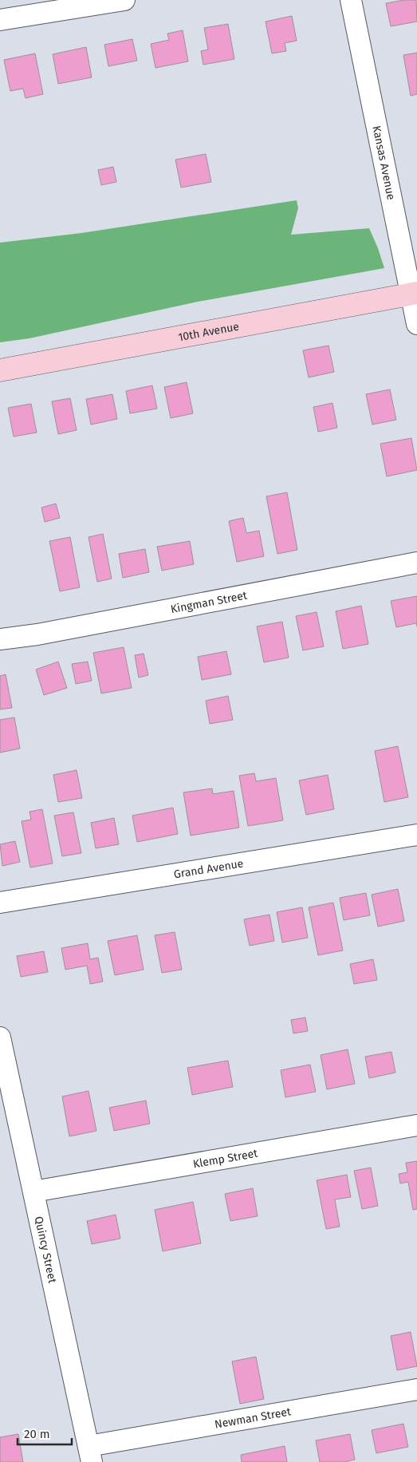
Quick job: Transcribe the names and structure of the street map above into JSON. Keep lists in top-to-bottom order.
{
  "streets": {
    "street": [
      "Kansas Avenue",
      "10th Avenue",
      "Kingman Street",
      "Grand Avenue",
      "Klemp Street",
      "Quincy Street",
      "Newman Street"
    ]
  },
  "crossings": [
    ["Kansas Avenue", "10th Avenue"],
    ["Klemp Street", "Quincy Street"],
    ["Quincy Street", "Newman Street"]
  ],
  "scale_bar": "20 m"
}
